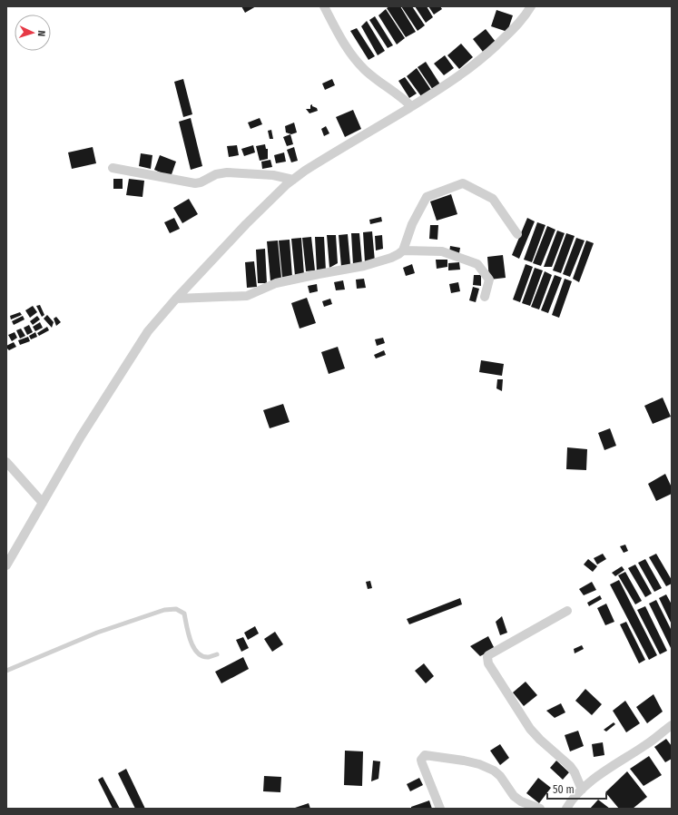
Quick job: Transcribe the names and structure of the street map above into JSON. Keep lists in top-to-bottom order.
{
  "scale_bar": "50 m",
  "north": "right"
}
